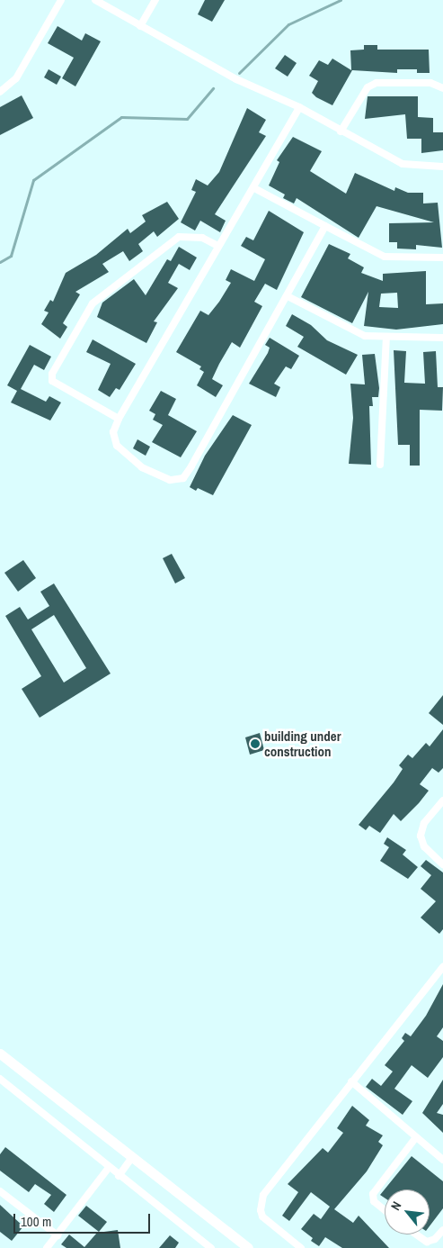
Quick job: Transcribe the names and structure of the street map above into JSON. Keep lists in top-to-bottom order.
{
  "places": ["building under construction"],
  "scale_bar": "100 m",
  "north": "top left"
}
